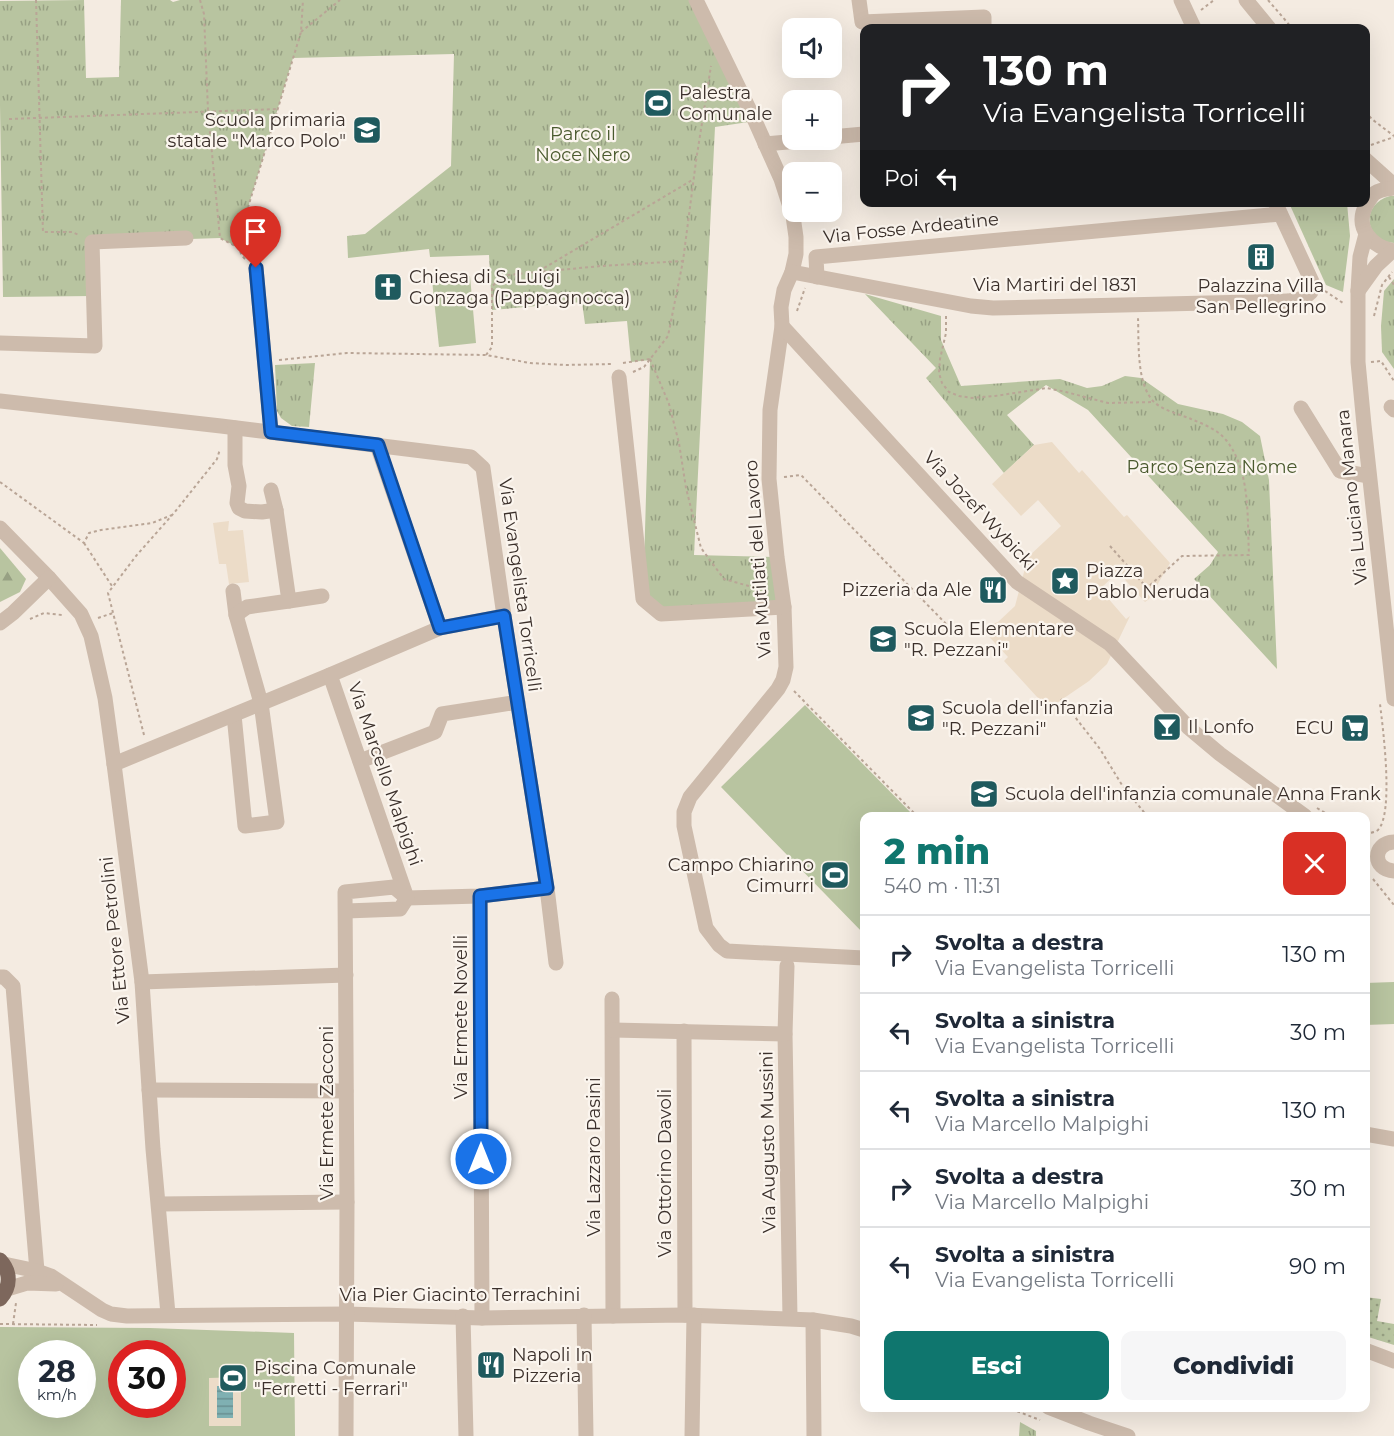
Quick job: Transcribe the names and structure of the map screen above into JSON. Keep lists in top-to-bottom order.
{
  "streets": {
    "street": [
      "Via Fosse Ardeatine",
      "Via Martiri del 1831",
      "Via Luciano Manara",
      "Via Jozef Wybicki",
      "Via Mutilati del Lavoro",
      "Via Evangelista Torricelli",
      "Via Marcello Malpighi",
      "Via Ettore Petrolini",
      "Via Ermete Novelli",
      "Via Ermete Zacconi",
      "Via Augusto Mussini",
      "Via Lazzaro Pasini",
      "Via Ottorino Davoli",
      "Via Pier Giacinto Terrachini"
    ]
  },
  "crossings": [
    ["Via Fosse Ardeatine", "Via Martiri del 1831"],
    ["Via Martiri del 1831", "Via Mutilati del Lavoro"],
    ["Via Jozef Wybicki", "Via Mutilati del Lavoro"],
    ["Via Evangelista Torricelli", "Via Marcello Malpighi"],
    ["Via Ettore Petrolini", "Via Pier Giacinto Terrachini"],
    ["Via Ermete Novelli", "Via Pier Giacinto Terrachini"],
    ["Via Ermete Zacconi", "Via Pier Giacinto Terrachini"],
    ["Via Augusto Mussini", "Via Pier Giacinto Terrachini"],
    ["Via Lazzaro Pasini", "Via Pier Giacinto Terrachini"],
    ["Via Ottorino Davoli", "Via Pier Giacinto Terrachini"]
  ],
  "parks": ["Parco il Noce Nero", "Parco Senza Nome"],
  "places": {
    "sports": ["Palestra Comunale", "Campo Chiarino Cimurri", "Piscina Comunale \"Ferretti - Ferrari\""],
    "school or university": [
      "Scuola primaria statale \"Marco Polo\"",
      "Scuola Elementare \"R. Pezzani\"",
      "Scuola dell'infanzia \"R. Pezzani\"",
      "Scuola dell'infanzia comunale Anna Frank"
    ],
    "building": ["Palazzina Villa San Pellegrino"],
    "church": ["Chiesa di S. Luigi Gonzaga (Pappagnocca)"],
    "place": ["Piazza Pablo Neruda"],
    "restaurant": ["Pizzeria da Ale", "Napoli In Pizzeria"],
    "bar": ["Il Lonfo"],
    "supermarket": ["ECU"]
  },
  "page": {
    "map_buttons": ["+", "−"],
    "turn": ["130 m", "Via Evangelista Torricelli"],
    "then": "Poi",
    "heading": ["2 min", "540 m · 11:31"],
    "list": [
      {
        "name": "Svolta a destra",
        "note": "Via Evangelista Torricelli",
        "value": "130 m"
      },
      {
        "name": "Svolta a sinistra",
        "note": "Via Evangelista Torricelli",
        "value": "30 m"
      },
      {
        "name": "Svolta a sinistra",
        "note": "Via Marcello Malpighi",
        "value": "130 m"
      },
      {
        "name": "Svolta a destra",
        "note": "Via Marcello Malpighi",
        "value": "30 m"
      },
      {
        "name": "Svolta a sinistra",
        "note": "Via Evangelista Torricelli",
        "value": "90 m"
      }
    ],
    "buttons": ["Esci", "Condividi"],
    "speed": "28 km/h",
    "limit": "30"
  }
}
